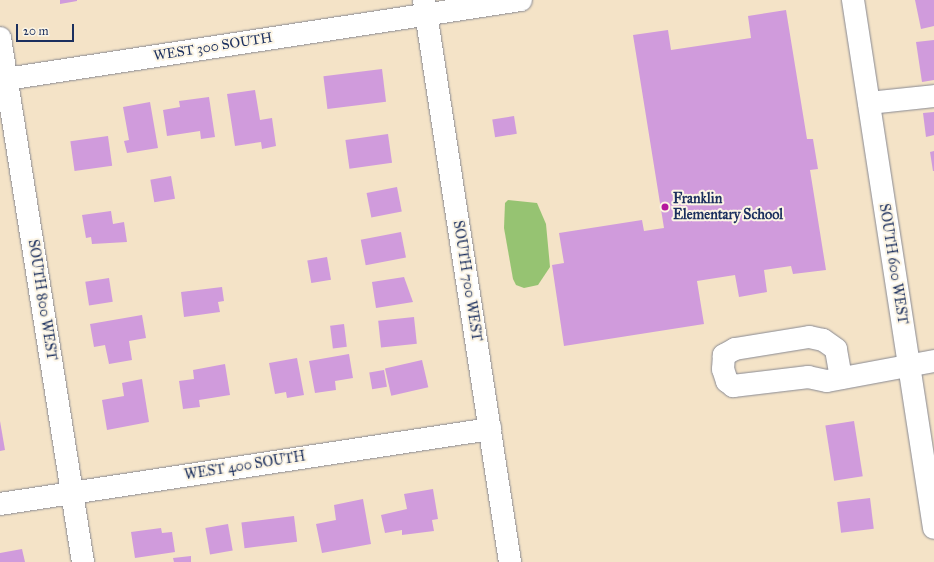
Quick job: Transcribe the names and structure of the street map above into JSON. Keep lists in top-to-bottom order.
{
  "streets": {
    "street": [
      "WEST 300 SOUTH",
      "SOUTH 600 WEST",
      "SOUTH 700 WEST",
      "SOUTH 800 WEST",
      "WEST 400 SOUTH"
    ]
  },
  "crossings": [
    ["WEST 300 SOUTH", "SOUTH 700 WEST"],
    ["WEST 300 SOUTH", "SOUTH 800 WEST"],
    ["SOUTH 700 WEST", "WEST 400 SOUTH"],
    ["SOUTH 800 WEST", "WEST 400 SOUTH"]
  ],
  "places": ["Franklin Elementary School"],
  "scale_bar": "20 m"
}
